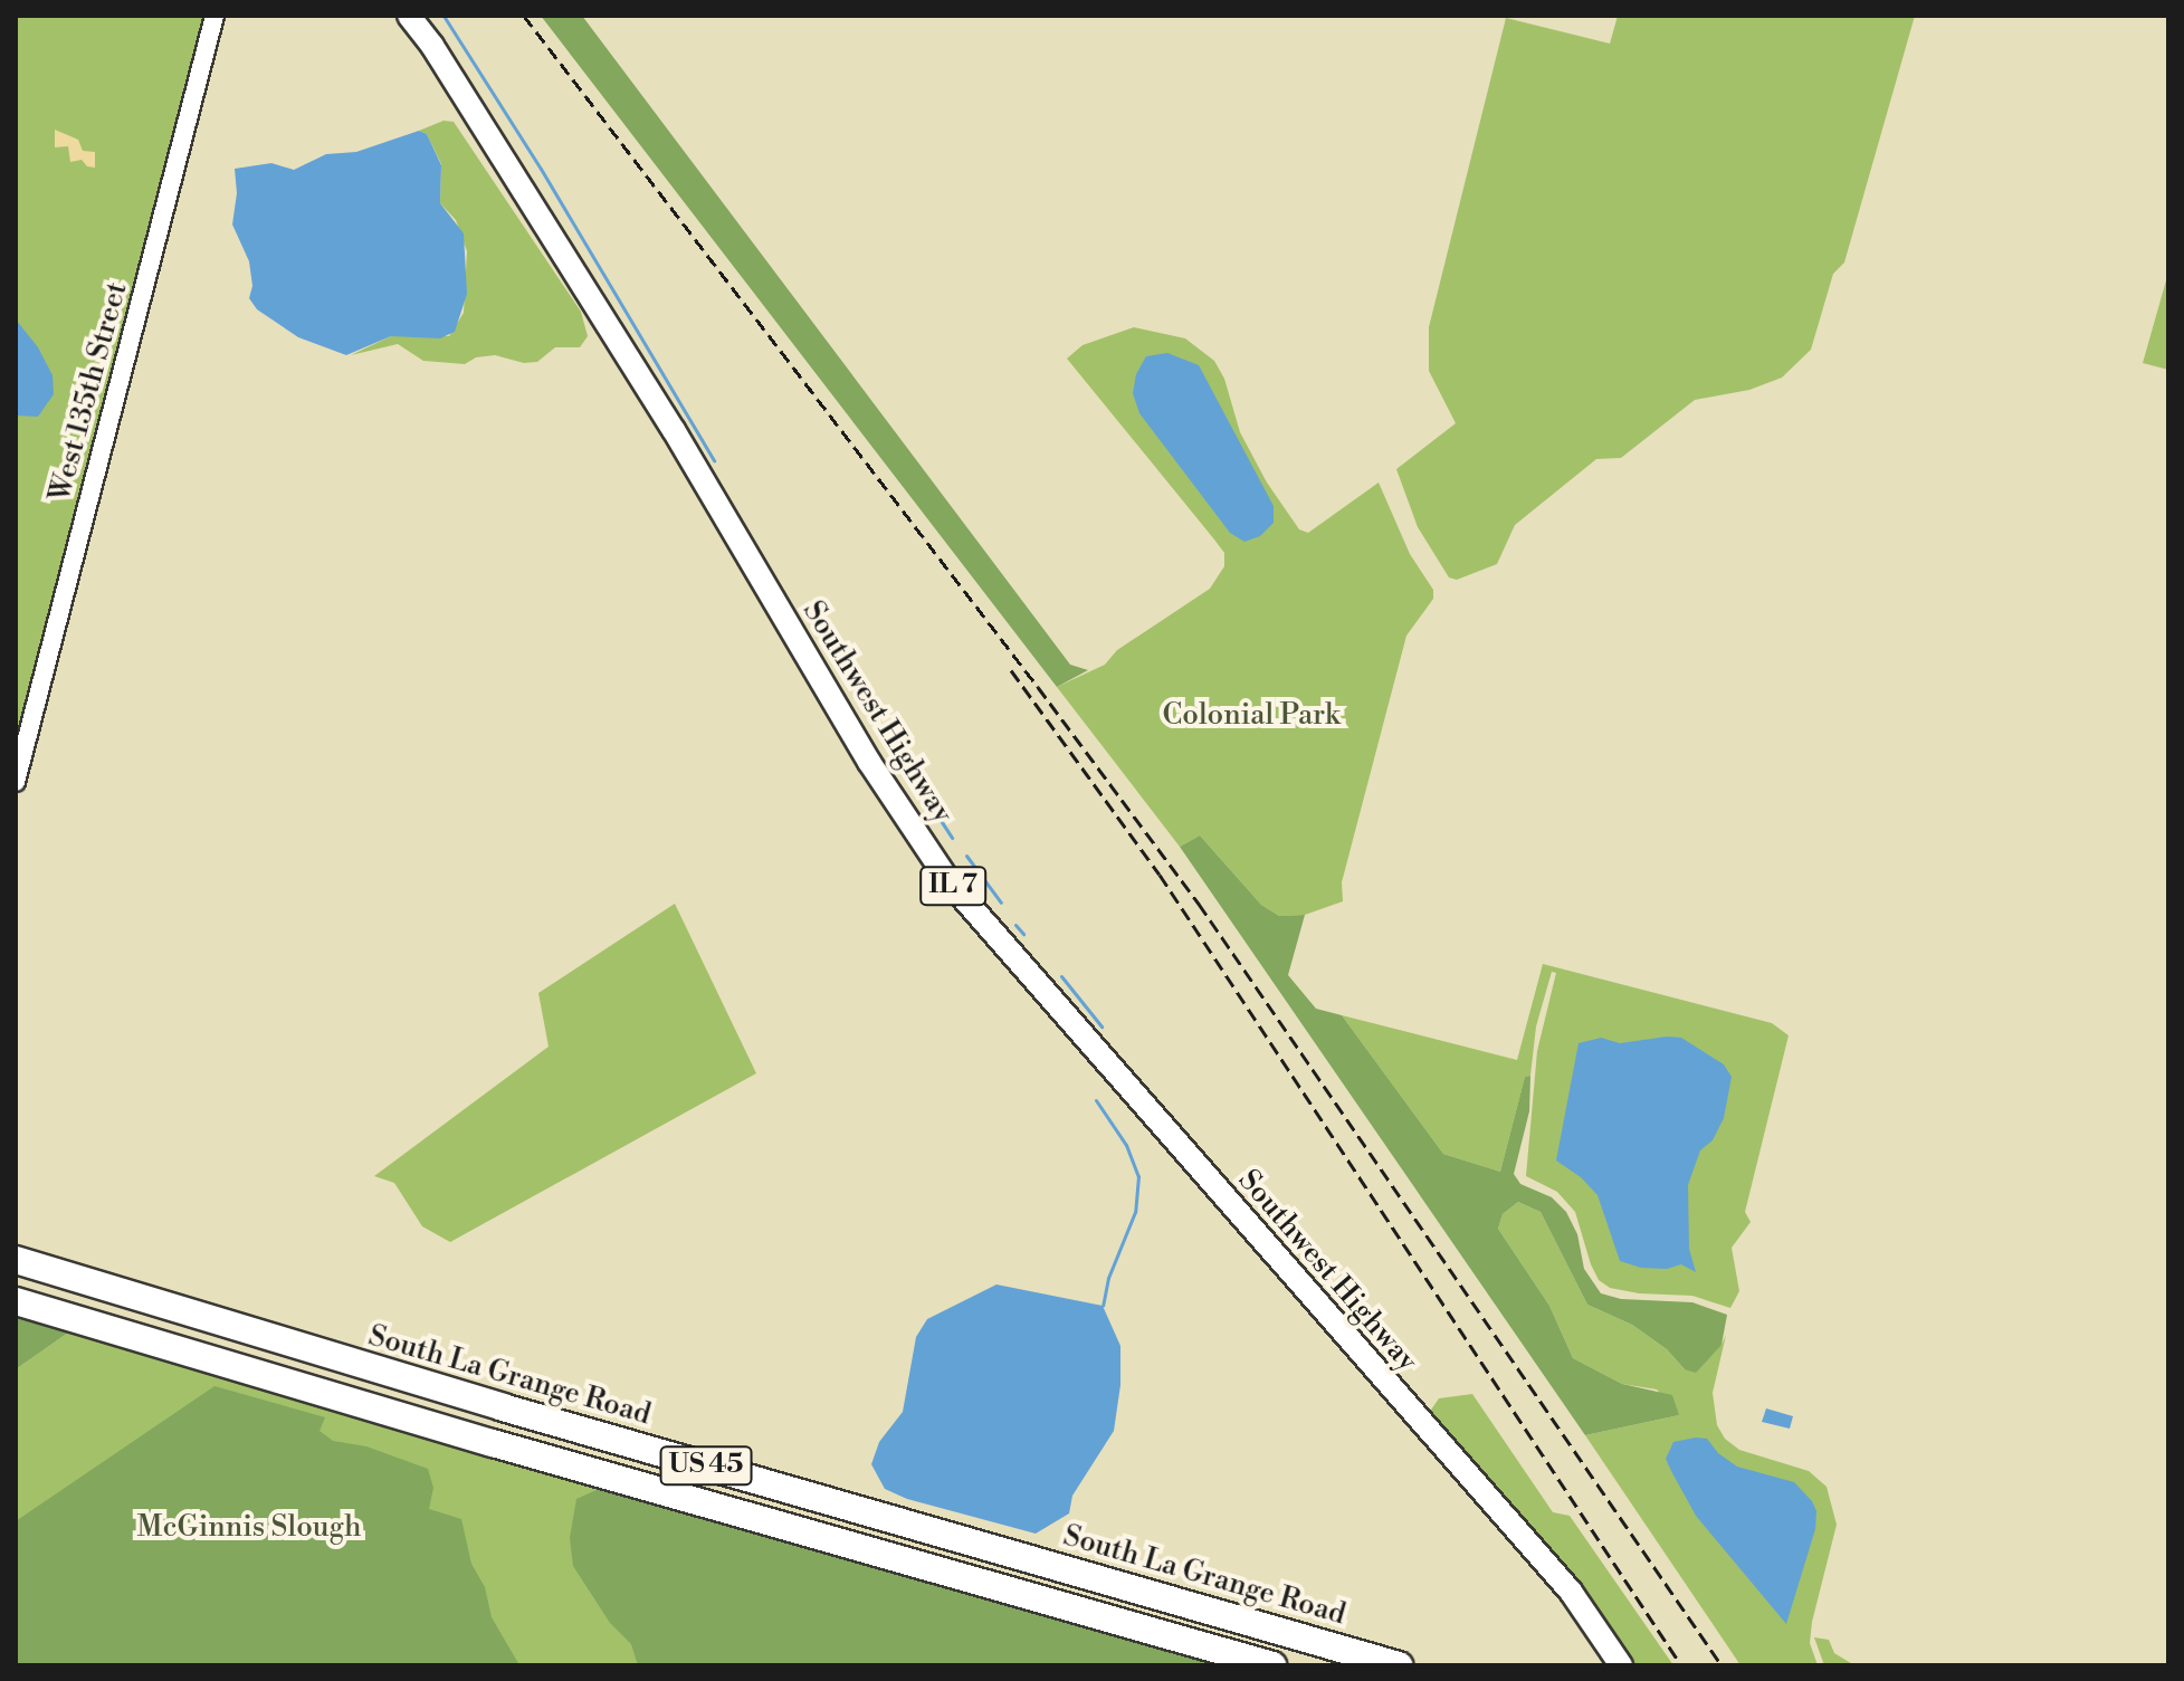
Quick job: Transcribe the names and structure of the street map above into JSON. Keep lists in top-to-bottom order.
{
  "streets": {
    "highway": ["South La Grange Road", "US 45"],
    "main road": ["Southwest Highway", "IL 7"],
    "street": ["West 135th Street"]
  },
  "parks": ["Colonial Park", "McGinnis Slough"]
}
